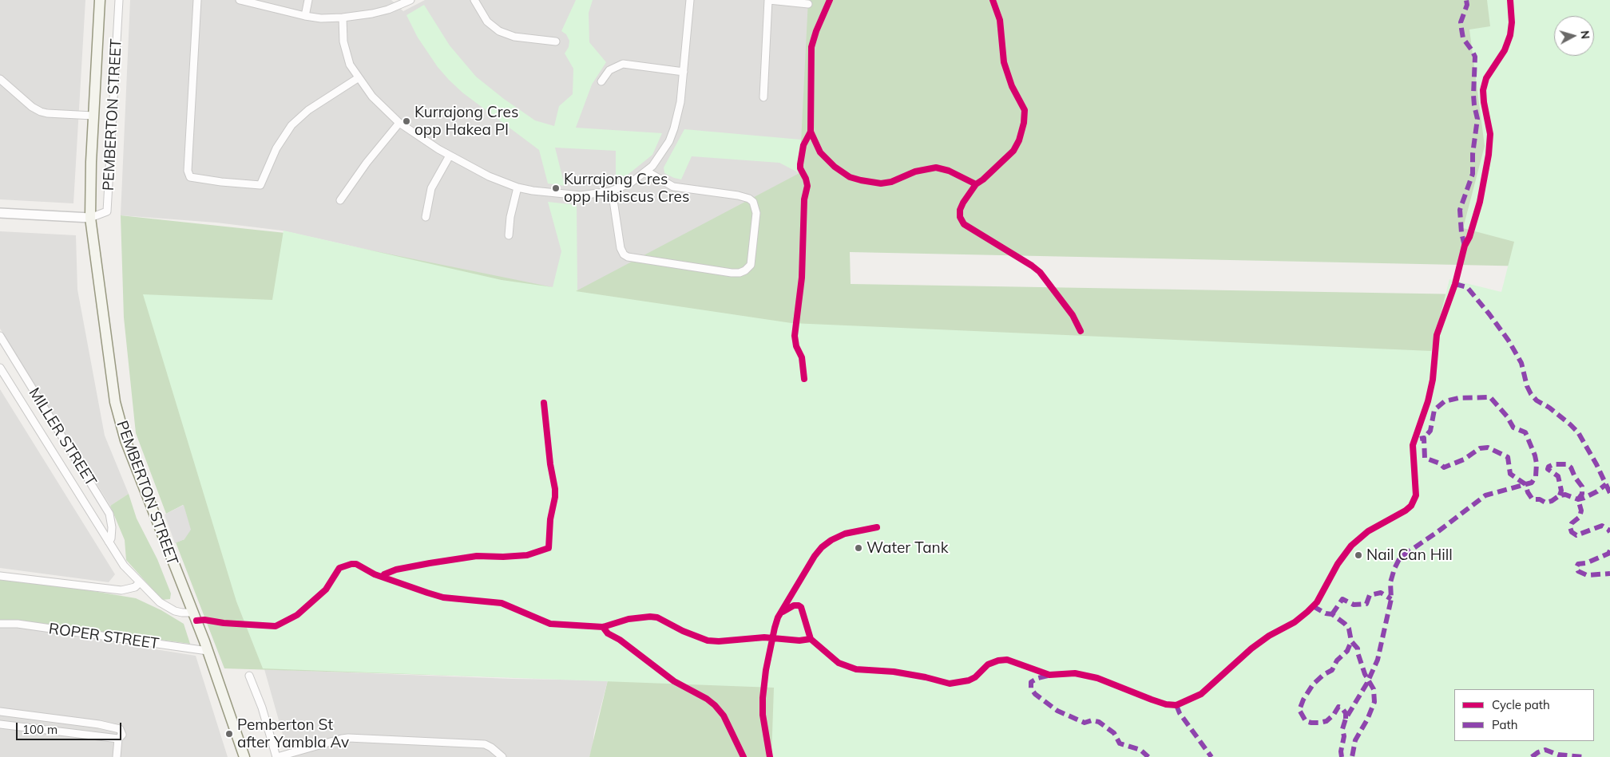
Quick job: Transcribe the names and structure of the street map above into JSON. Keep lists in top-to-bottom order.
{
  "streets": {
    "main road": ["PEMBERTON STREET"],
    "street": ["MILLER STREET", "ROPER STREET"]
  },
  "crossings": [
    ["PEMBERTON STREET", "ROPER STREET"]
  ],
  "places": [
    "Kurrajong Cres opp Hakea Pl",
    "Kurrajong Cres opp Hibiscus Cres",
    "Water Tank",
    "Nail Can Hill",
    "Pemberton St after Yambla Av"
  ],
  "legend": ["Cycle path", "Path"],
  "scale_bar": "100 m",
  "north": "right"
}
